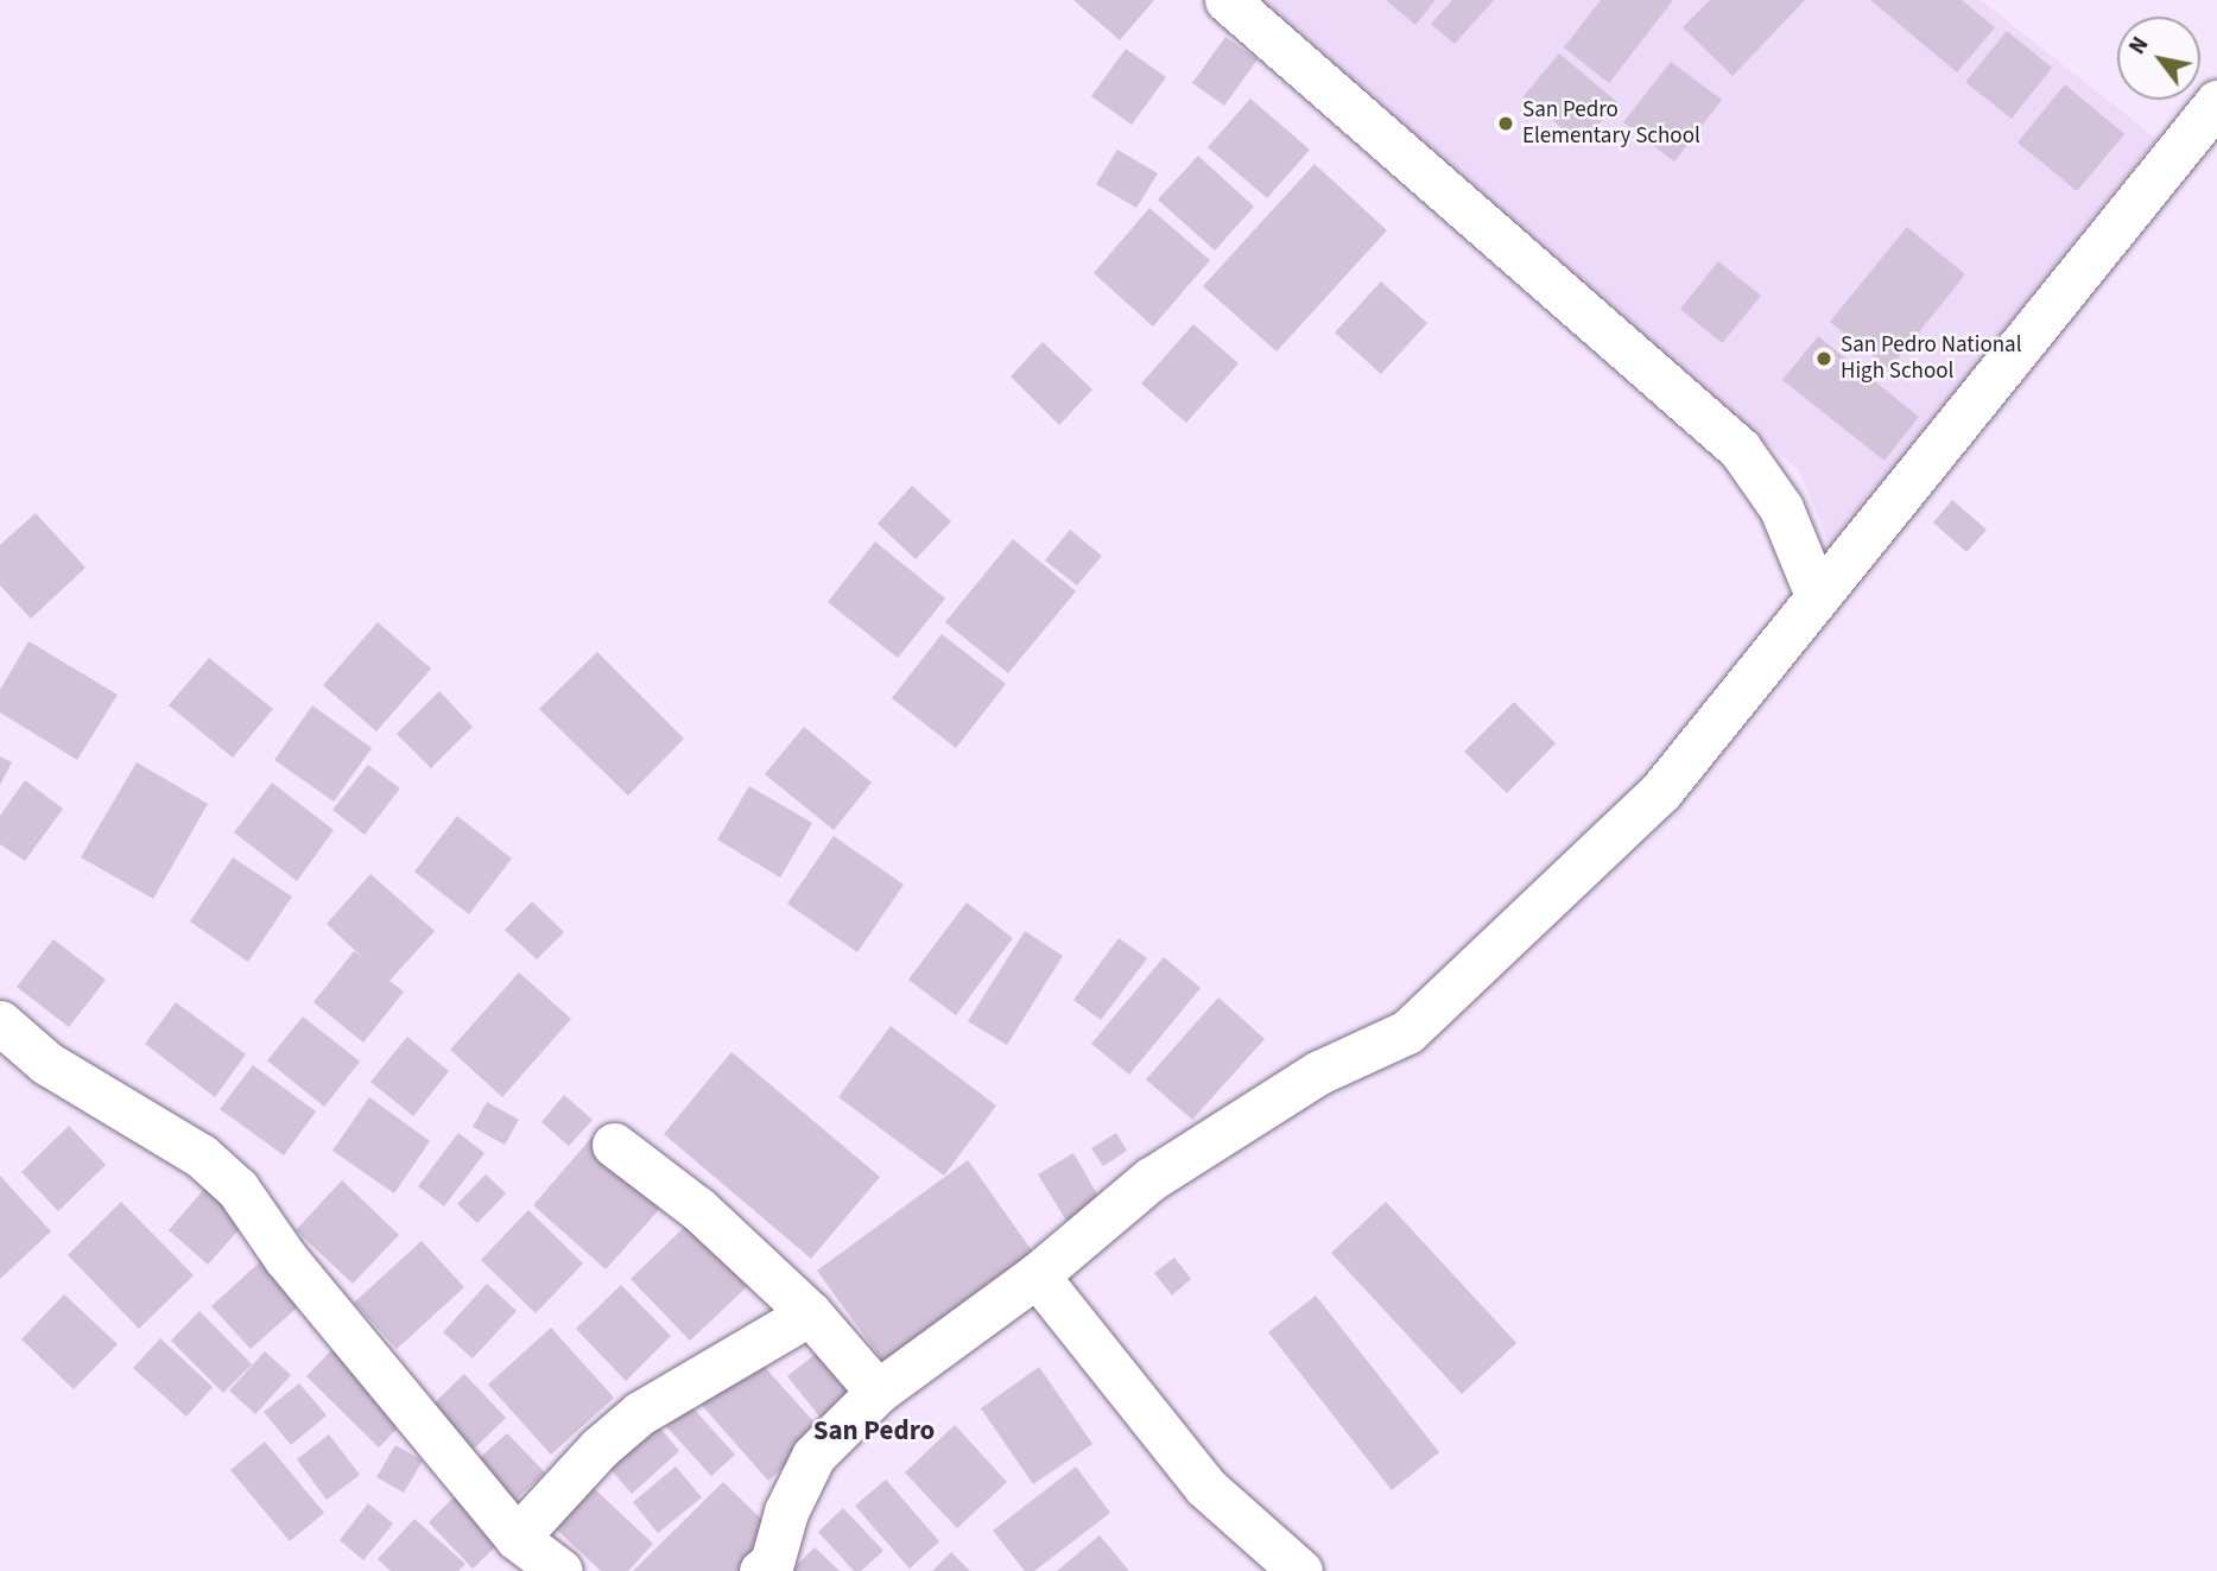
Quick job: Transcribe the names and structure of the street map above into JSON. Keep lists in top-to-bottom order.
{
  "districts": ["San Pedro"],
  "places": ["San Pedro Elementary School", "San Pedro National High School"],
  "north": "top left"
}
